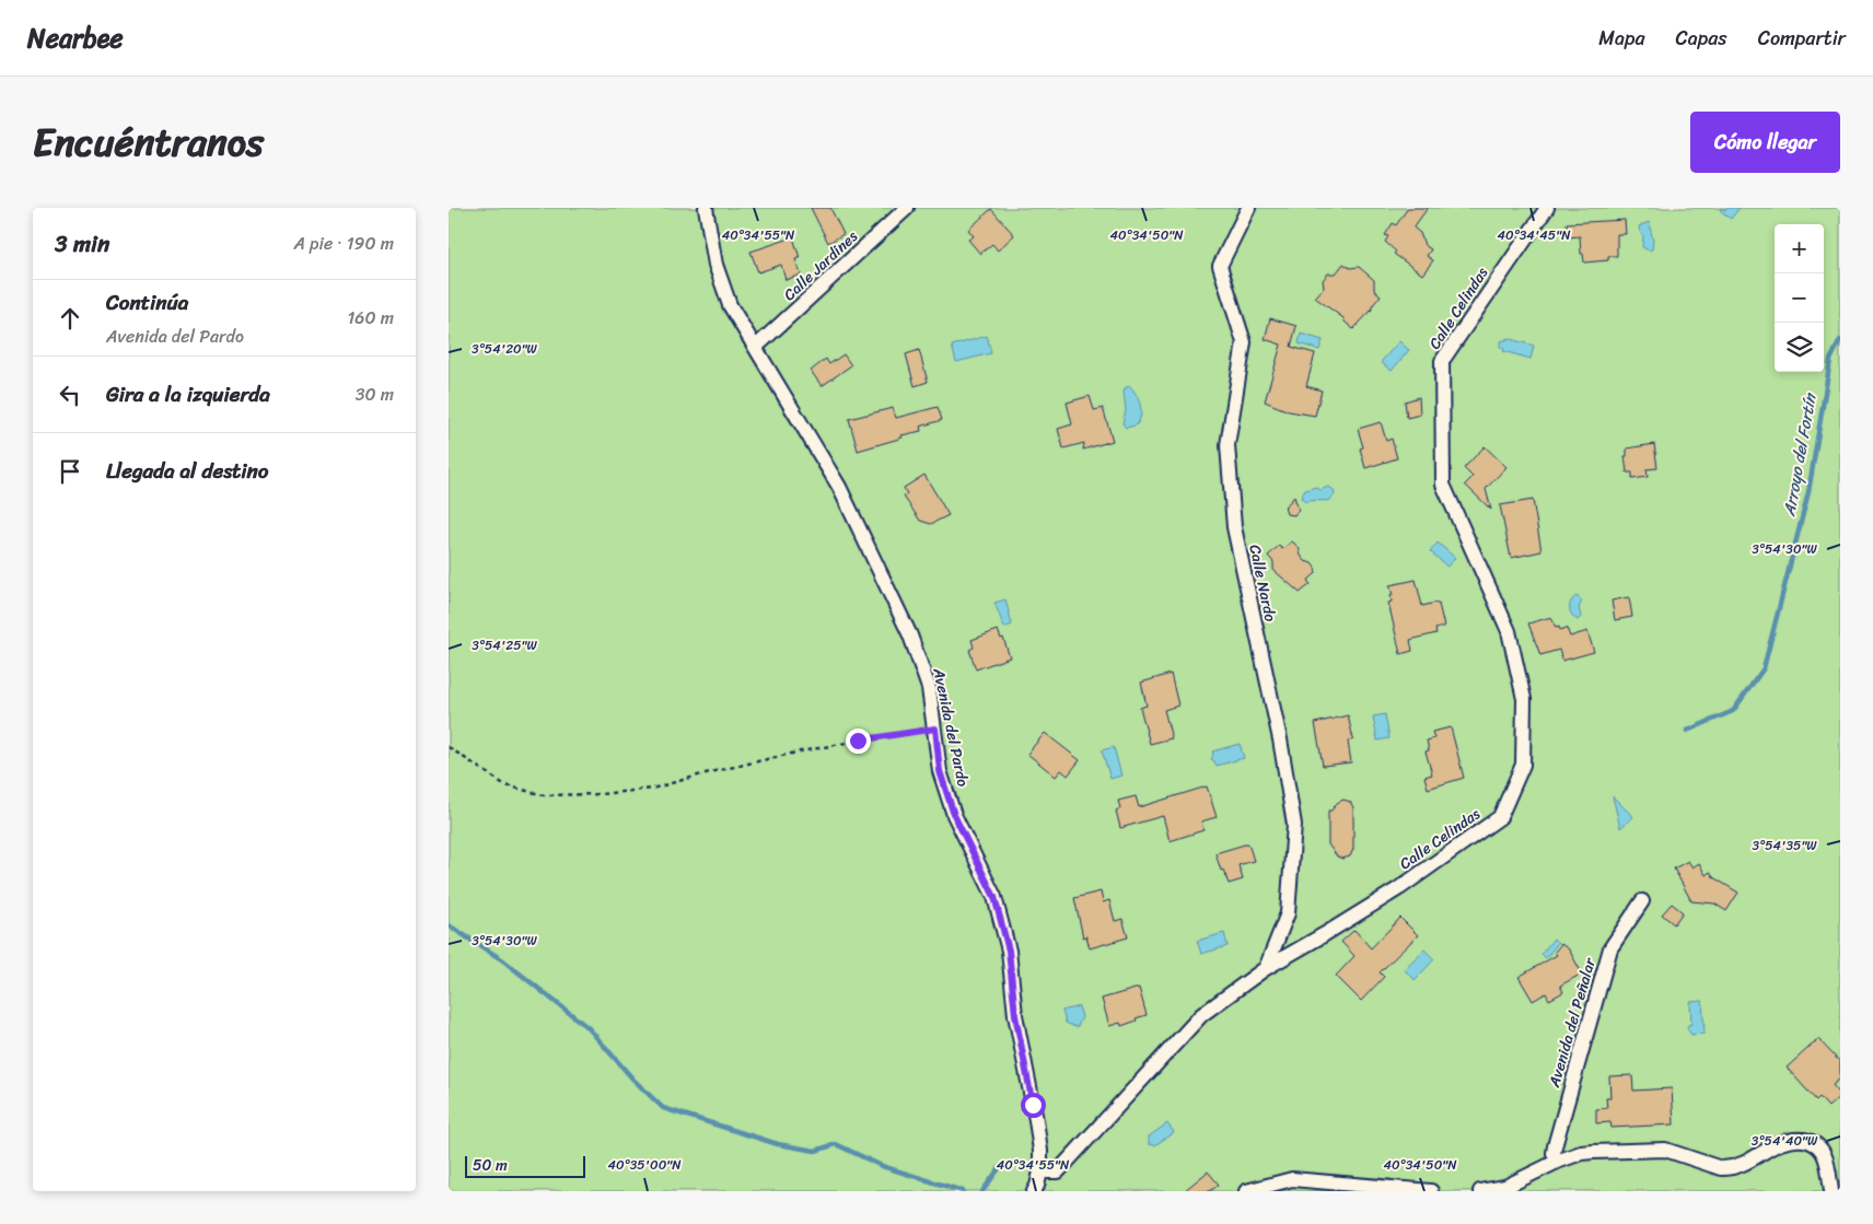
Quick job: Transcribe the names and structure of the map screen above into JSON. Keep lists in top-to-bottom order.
{
  "streets": {
    "street": [
      "Calle Jardines",
      "Calle Celindas",
      "Calle Nardo",
      "Avenida del Pardo",
      "Avenida del Peñalar"
    ]
  },
  "crossings": [
    ["Calle Jardines", "Avenida del Pardo"],
    ["Calle Celindas", "Calle Nardo"],
    ["Calle Celindas", "Avenida del Pardo"]
  ],
  "water": ["Arroyo del Fortín"],
  "scale_bar": "50 m",
  "page": {
    "header": "Nearbee",
    "nav": ["Mapa", "Capas", "Compartir"],
    "title": "Encuéntranos",
    "buttons": "Cómo llegar",
    "heading": ["3 min", "A pie · 190 m"],
    "map_buttons": ["+", "−"],
    "list": [
      ["Continúa", "Avenida del Pardo", "160 m"],
      ["Gira a la izquierda", "30 m"],
      "Llegada al destino"
    ],
    "scale": "50 m"
  },
  "coordinates": [
    "40°34'55\"N",
    "40°34'50\"N",
    "40°34'45\"N",
    "3°54'20\"W",
    "3°54'30\"W",
    "3°54'25\"W",
    "3°54'35\"W",
    "3°54'40\"W",
    "40°35'00\"N"
  ]
}
